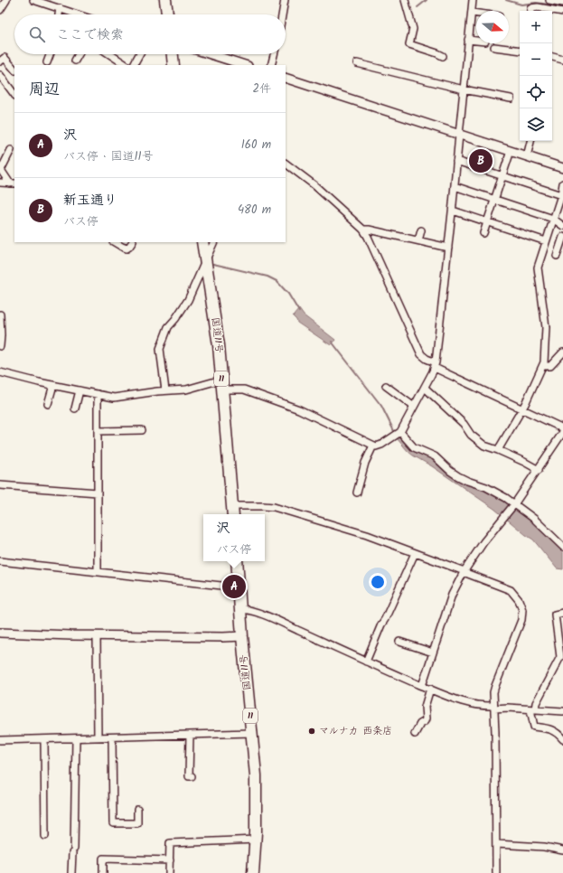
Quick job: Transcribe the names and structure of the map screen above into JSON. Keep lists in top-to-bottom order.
{
  "streets": {
    "highway": ["国道11号", "11"]
  },
  "places": ["マルナカ 西条店"],
  "north": "right",
  "page": {
    "map_buttons": ["+", "−"],
    "search": "ここで検索",
    "heading": ["周辺", "2件"],
    "list": [
      {
        "mark": "A",
        "name": "沢",
        "note": "バス停 · 国道11号",
        "value": "160 m"
      },
      {
        "mark": "B",
        "name": "新玉通り",
        "note": "バス停",
        "value": "480 m"
      }
    ],
    "pins": ["B", "A"],
    "popup": ["沢", "バス停"]
  }
}
